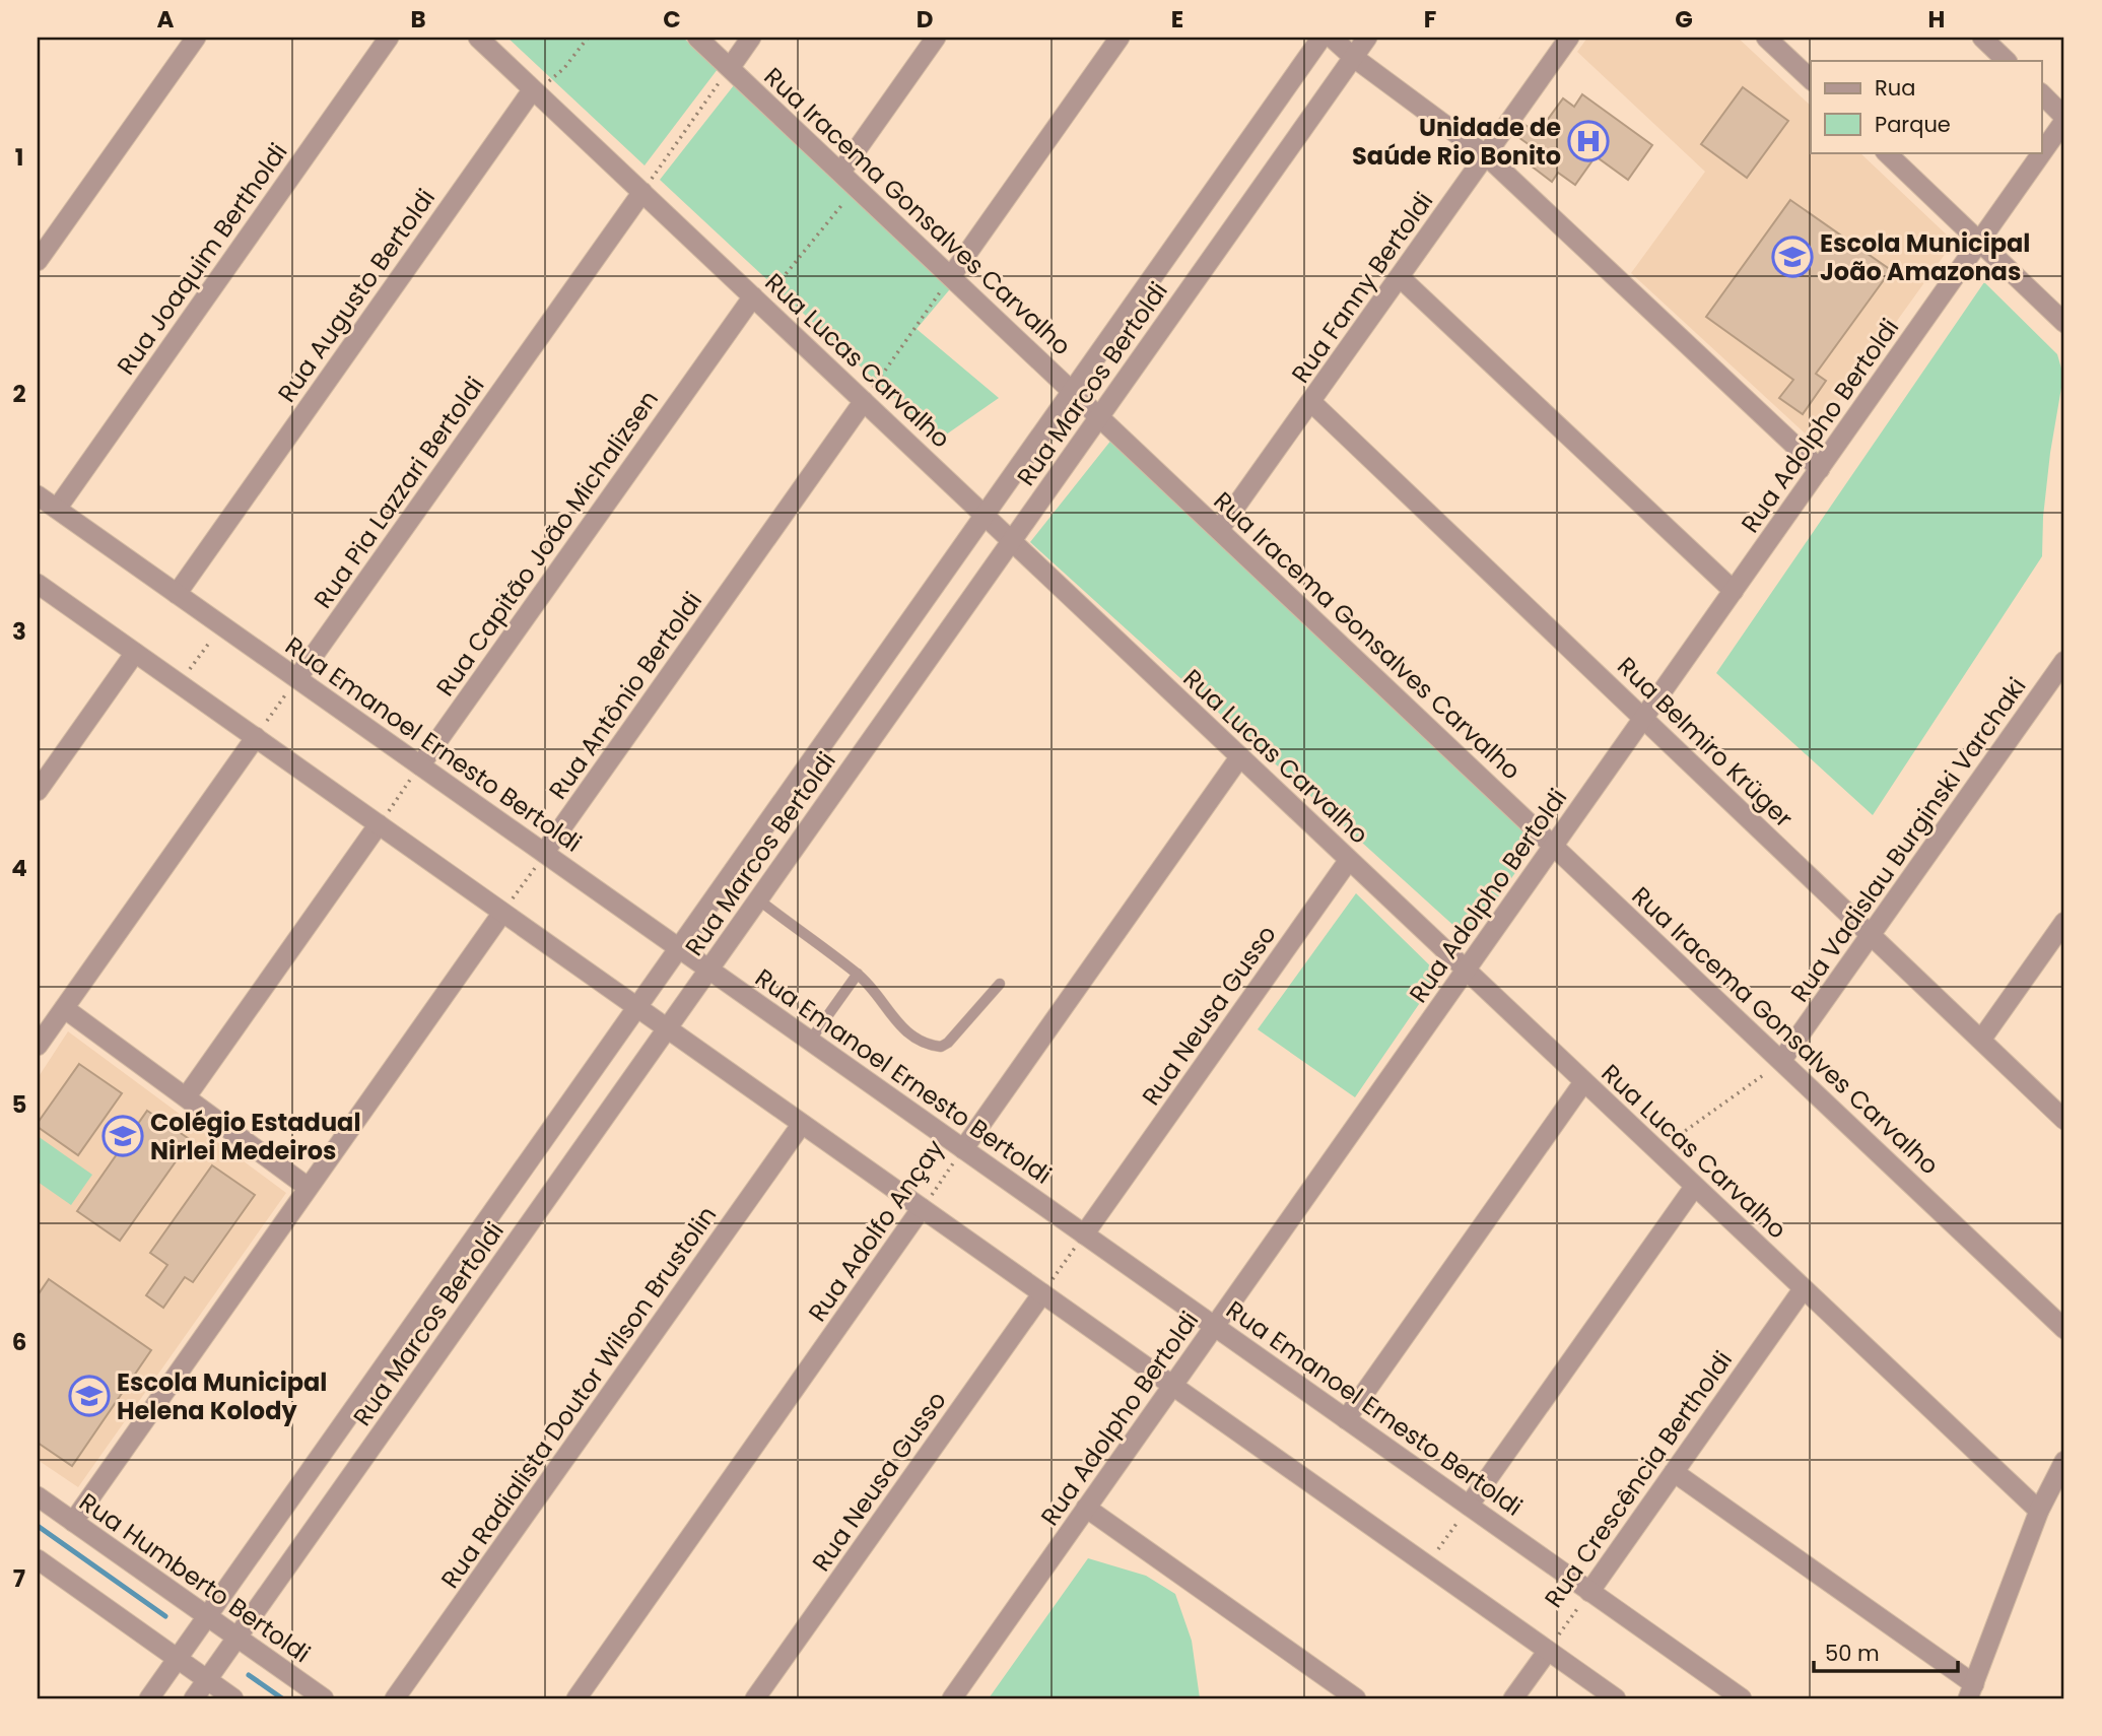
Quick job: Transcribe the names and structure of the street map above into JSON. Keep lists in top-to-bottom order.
{
  "streets": {
    "street": [
      "Rua Iracema Gonsalves Carvalho",
      "Rua Joaquim Bertholdi",
      "Rua Fanny Bertoldi",
      "Rua Augusto Bertoldi",
      "Rua Lucas Carvalho",
      "Rua Marcos Bertoldi",
      "Rua Adolpho Bertoldi",
      "Rua Pia Lazzari Bertoldi",
      "Rua Capitão João Michalizsen",
      "Rua Antônio Bertoldi",
      "Rua Belmiro Krüger",
      "Rua Emanoel Ernesto Bertoldi",
      "Rua Vadislau Burginski Varchaki",
      "Rua Neusa Gusso",
      "Rua Adolfo Ançay",
      "Rua Radialista Doutor Wilson Brustolin",
      "Rua Crescência Bertholdi",
      "Rua Humberto Bertoldi"
    ]
  },
  "crossings": [
    ["Rua Iracema Gonsalves Carvalho", "Rua Fanny Bertoldi"],
    ["Rua Iracema Gonsalves Carvalho", "Rua Marcos Bertoldi"],
    ["Rua Iracema Gonsalves Carvalho", "Rua Adolpho Bertoldi"],
    ["Rua Iracema Gonsalves Carvalho", "Rua Vadislau Burginski Varchaki"],
    ["Rua Joaquim Bertholdi", "Rua Emanoel Ernesto Bertoldi"],
    ["Rua Fanny Bertoldi", "Rua Belmiro Krüger"],
    ["Rua Augusto Bertoldi", "Rua Lucas Carvalho"],
    ["Rua Augusto Bertoldi", "Rua Emanoel Ernesto Bertoldi"],
    ["Rua Lucas Carvalho", "Rua Marcos Bertoldi"],
    ["Rua Lucas Carvalho", "Rua Adolpho Bertoldi"],
    ["Rua Lucas Carvalho", "Rua Pia Lazzari Bertoldi"],
    ["Rua Lucas Carvalho", "Rua Capitão João Michalizsen"],
    ["Rua Lucas Carvalho", "Rua Antônio Bertoldi"],
    ["Rua Lucas Carvalho", "Rua Neusa Gusso"],
    ["Rua Lucas Carvalho", "Rua Adolfo Ançay"],
    ["Rua Lucas Carvalho", "Rua Crescência Bertholdi"],
    ["Rua Marcos Bertoldi", "Rua Emanoel Ernesto Bertoldi"],
    ["Rua Marcos Bertoldi", "Rua Humberto Bertoldi"],
    ["Rua Adolpho Bertoldi", "Rua Belmiro Krüger"],
    ["Rua Adolpho Bertoldi", "Rua Emanoel Ernesto Bertoldi"],
    ["Rua Pia Lazzari Bertoldi", "Rua Emanoel Ernesto Bertoldi"],
    ["Rua Capitão João Michalizsen", "Rua Emanoel Ernesto Bertoldi"],
    ["Rua Antônio Bertoldi", "Rua Emanoel Ernesto Bertoldi"],
    ["Rua Belmiro Krüger", "Rua Vadislau Burginski Varchaki"],
    ["Rua Emanoel Ernesto Bertoldi", "Rua Neusa Gusso"],
    ["Rua Emanoel Ernesto Bertoldi", "Rua Adolfo Ançay"],
    ["Rua Emanoel Ernesto Bertoldi", "Rua Crescência Bertholdi"]
  ],
  "places": {
    "hospital": ["Unidade de Saúde Rio Bonito"],
    "school or university": ["Escola Municipal João Amazonas", "Colégio Estadual Nirlei Medeiros", "Escola Municipal Helena Kolody"]
  },
  "legend": ["Rua", "Parque"],
  "scale_bar": "50 m",
  "grid": {
    "columns": [
      "A",
      "B",
      "C",
      "D",
      "E",
      "F",
      "G",
      "H"
    ],
    "rows": [
      "1",
      "2",
      "3",
      "4",
      "5",
      "6",
      "7"
    ]
  }
}
